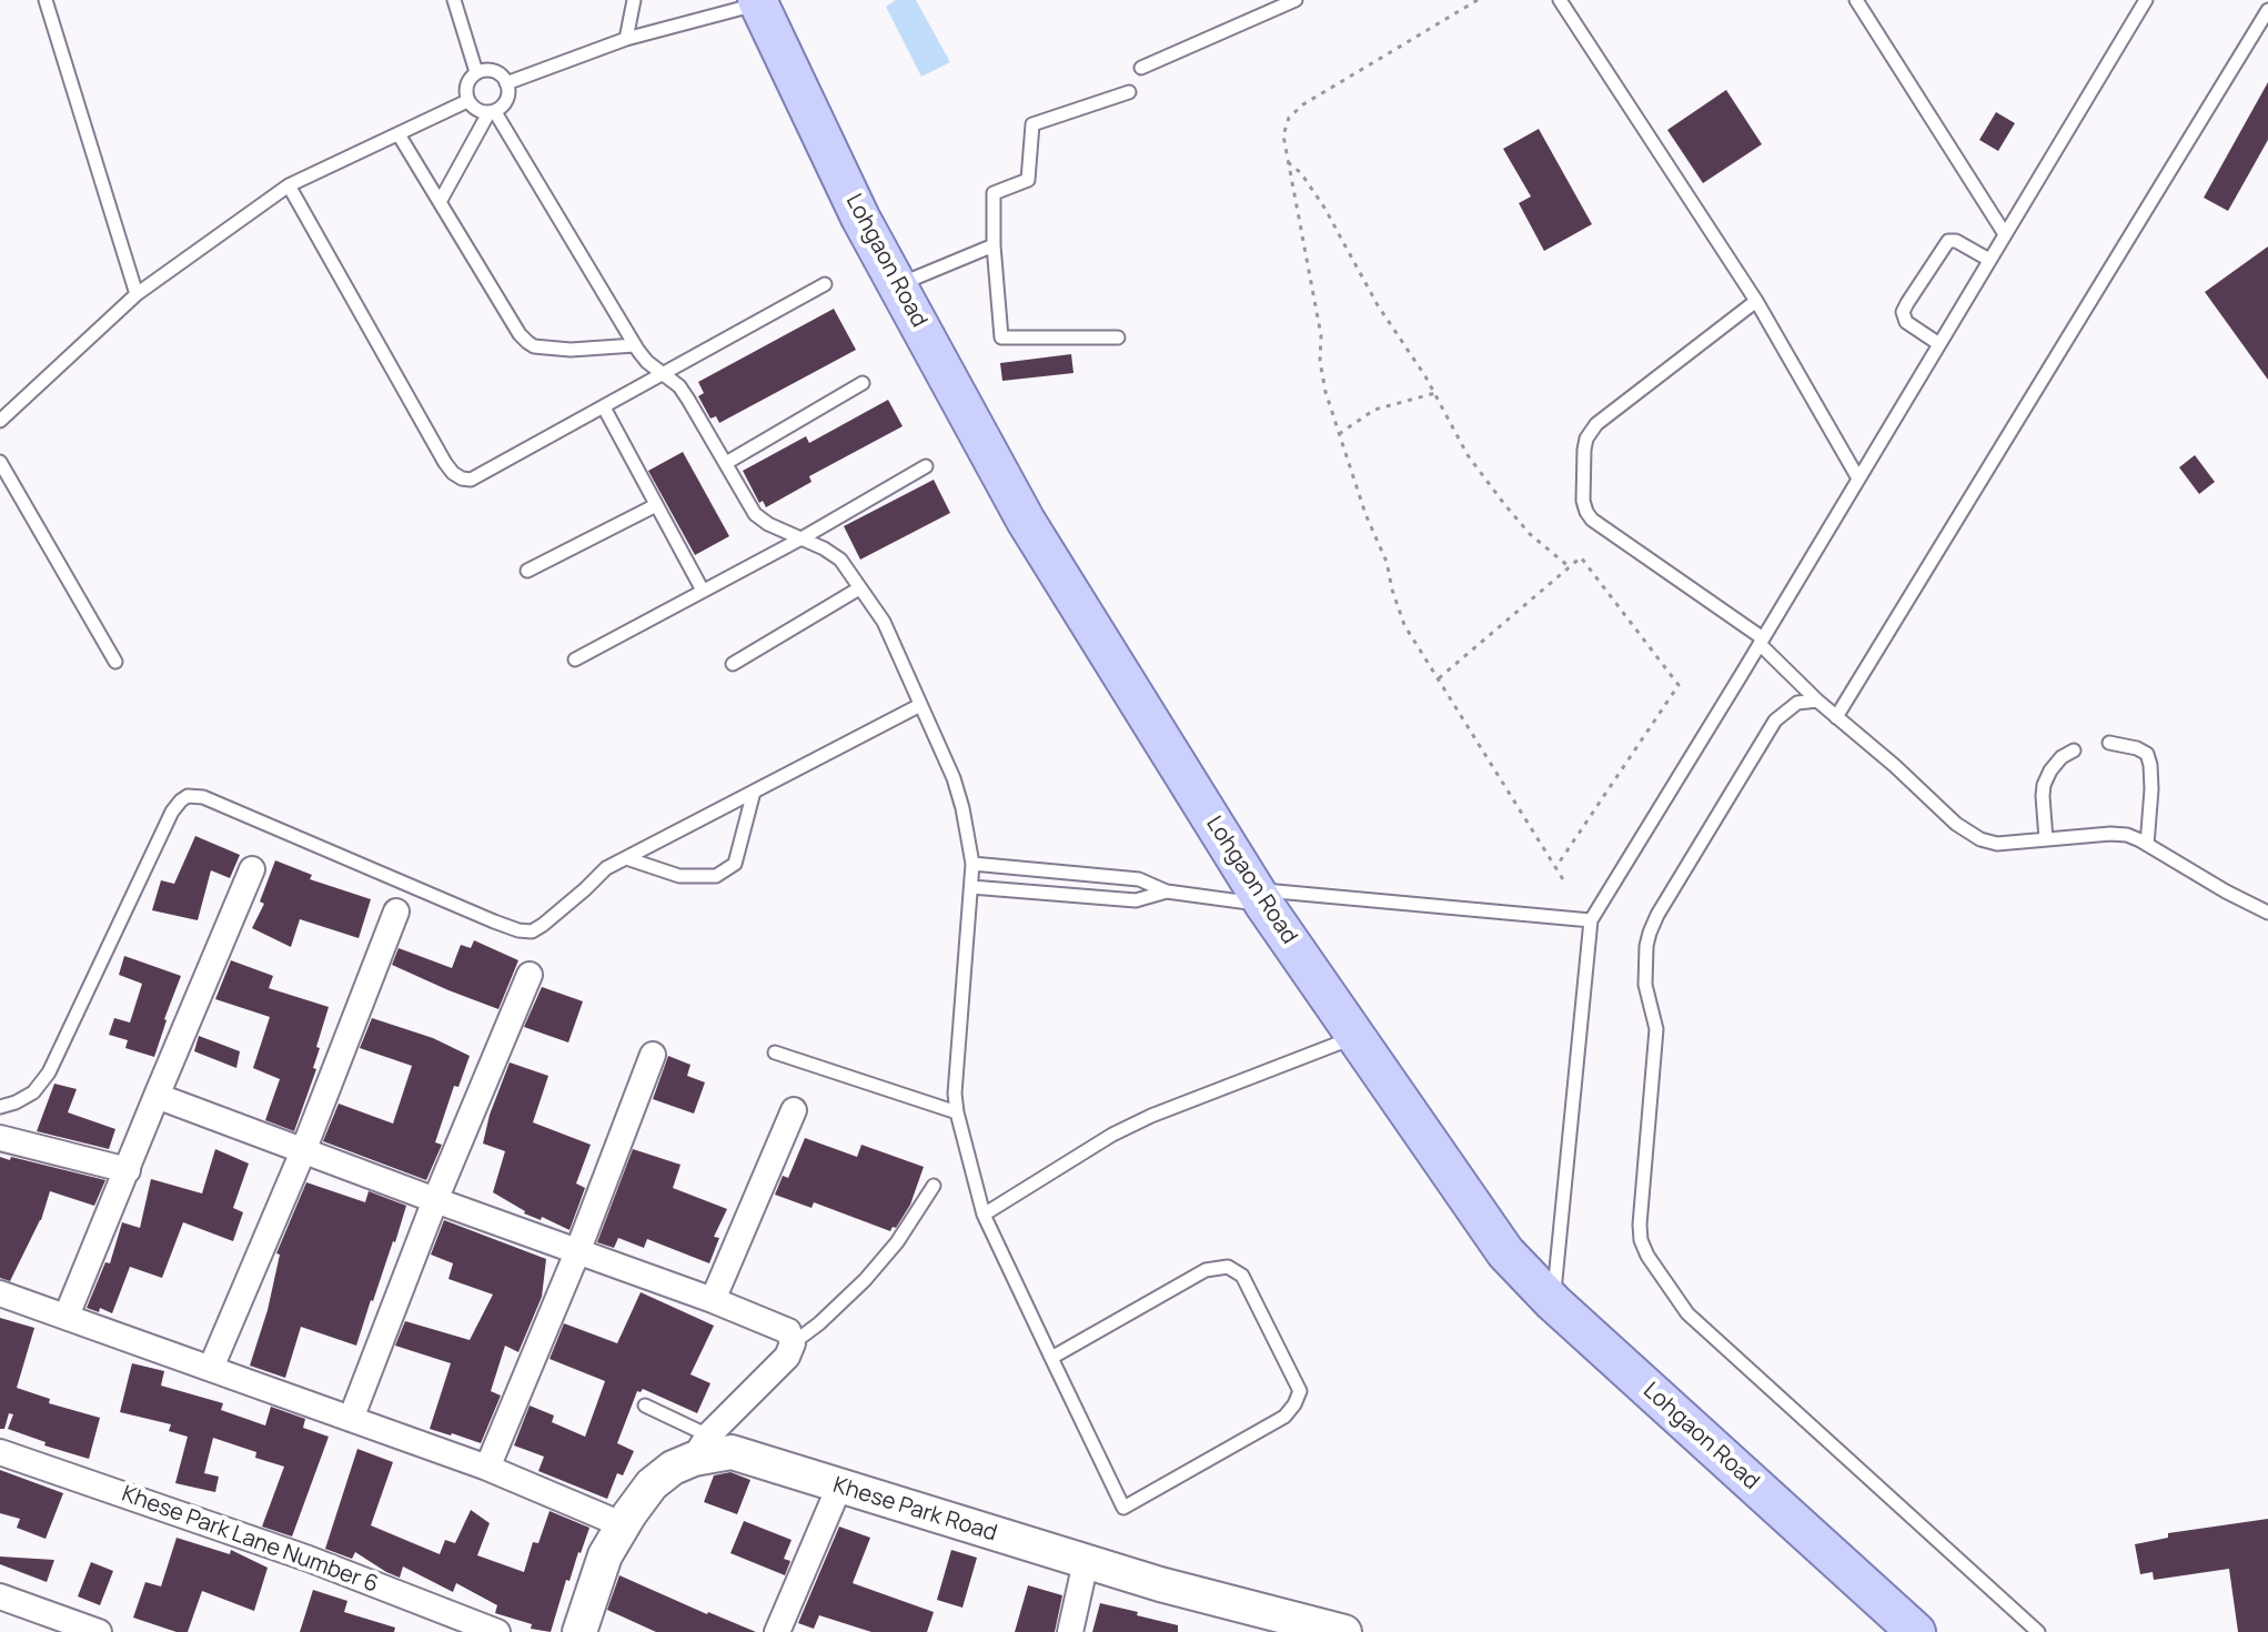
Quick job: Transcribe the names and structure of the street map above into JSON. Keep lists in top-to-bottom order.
{
  "streets": {
    "main road": ["Lohgaon Road"],
    "street": ["Khese Park Road", "Khese Park Lane Number 6"]
  }
}
